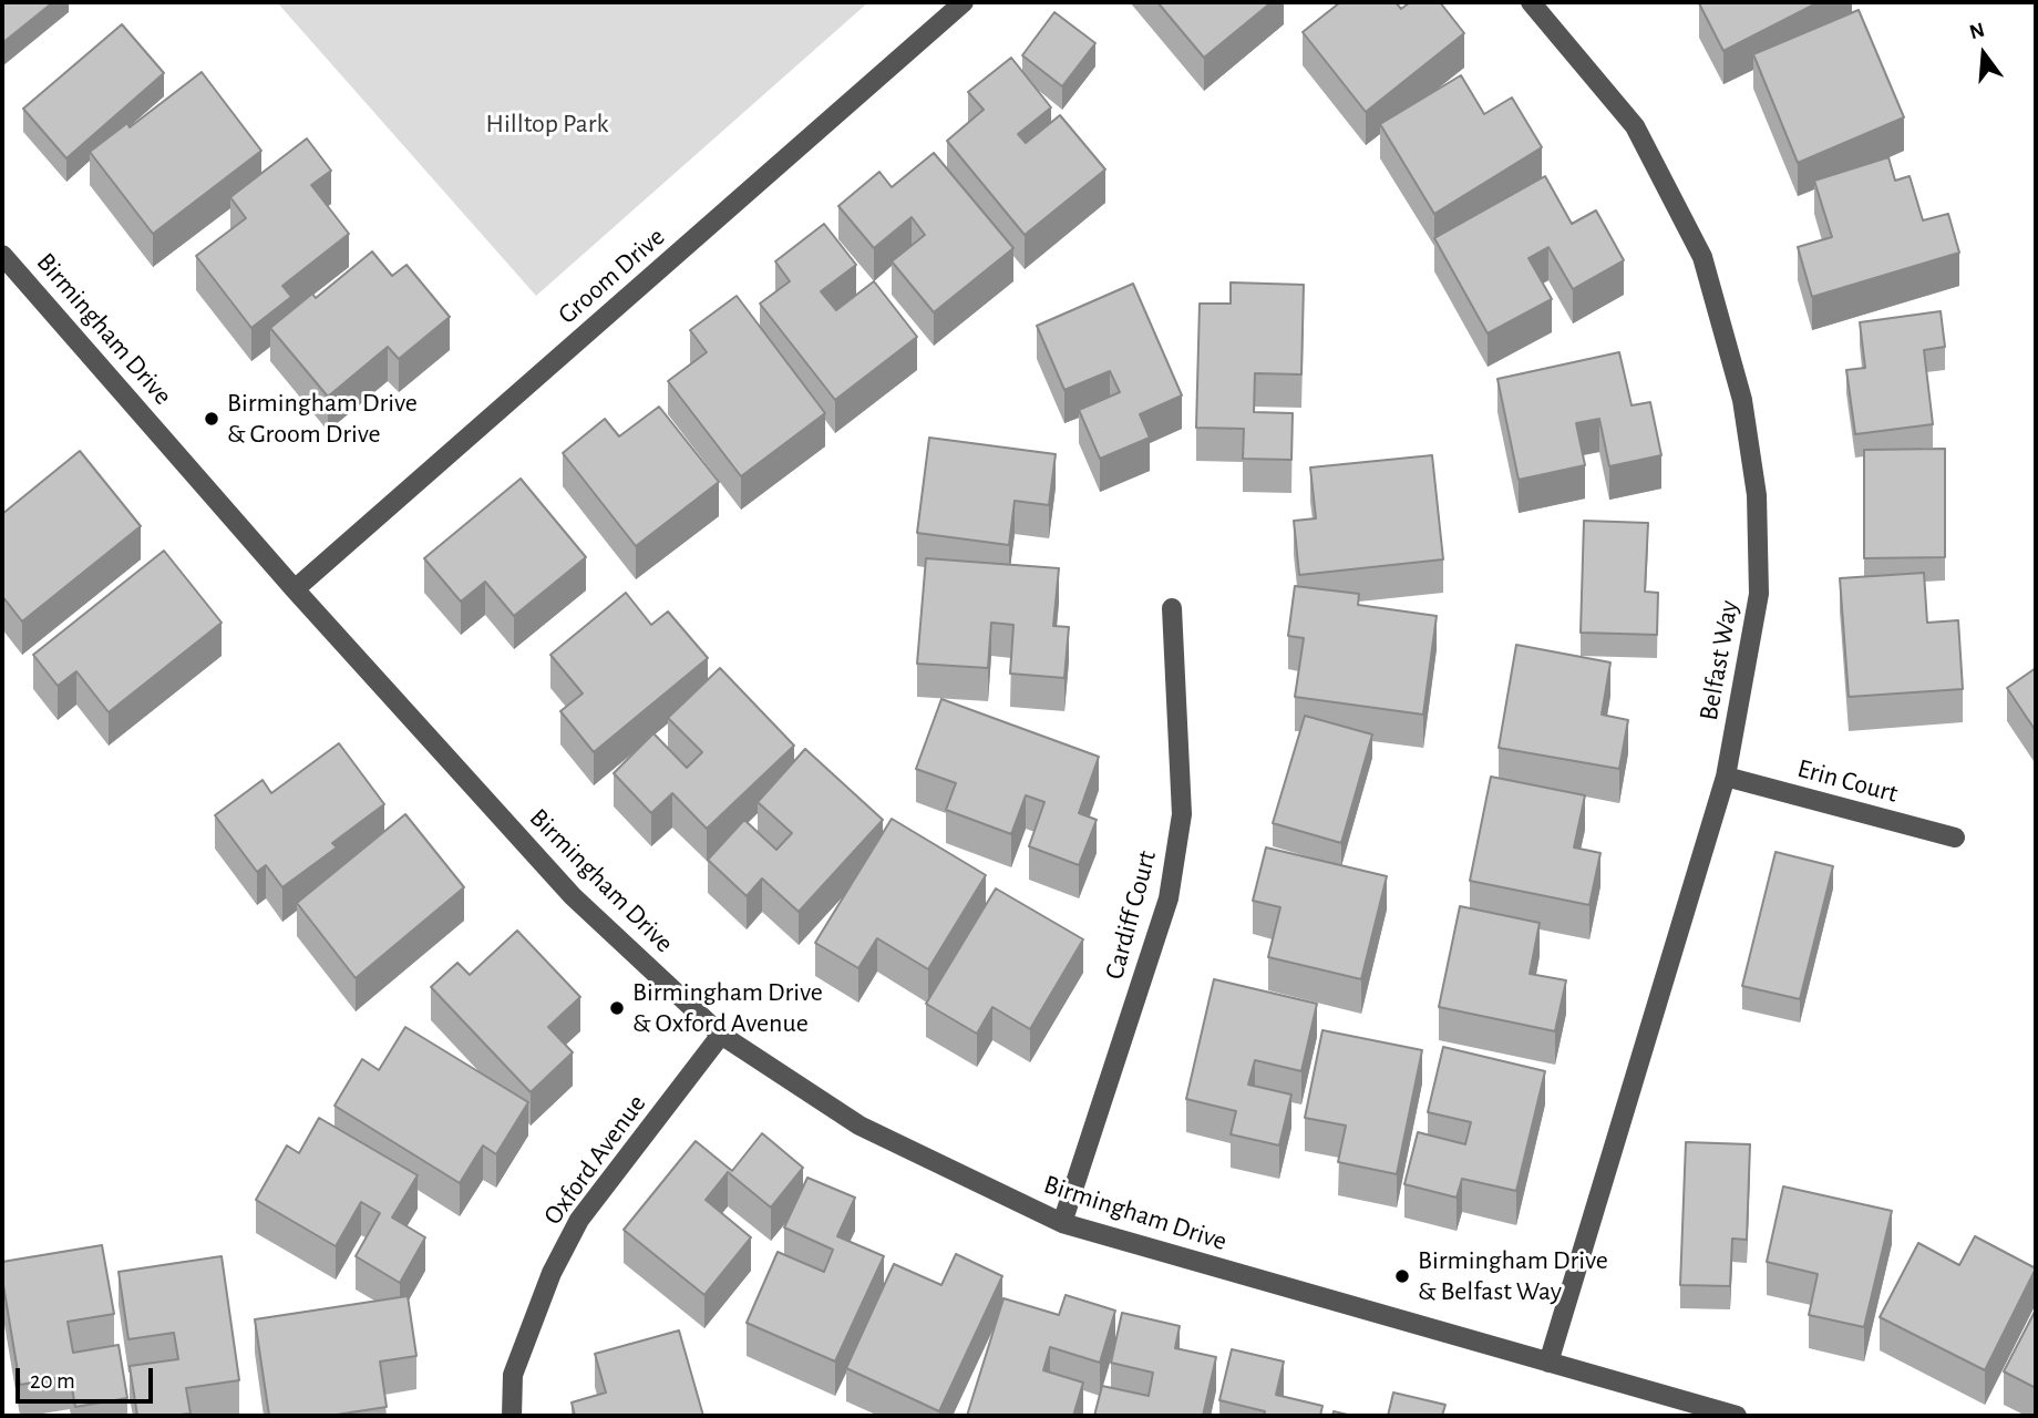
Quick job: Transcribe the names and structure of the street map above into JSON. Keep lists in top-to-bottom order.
{
  "streets": {
    "street": [
      "Groom Drive",
      "Birmingham Drive",
      "Belfast Way",
      "Erin Court",
      "Cardiff Court",
      "Oxford Avenue"
    ]
  },
  "crossings": [
    ["Groom Drive", "Birmingham Drive"],
    ["Birmingham Drive", "Belfast Way"],
    ["Birmingham Drive", "Cardiff Court"],
    ["Birmingham Drive", "Oxford Avenue"],
    ["Belfast Way", "Erin Court"]
  ],
  "parks": ["Hilltop Park"],
  "places": ["Birmingham Drive & Groom Drive", "Birmingham Drive & Oxford Avenue", "Birmingham Drive & Belfast Way"],
  "scale_bar": "20 m",
  "north": "top"
}
